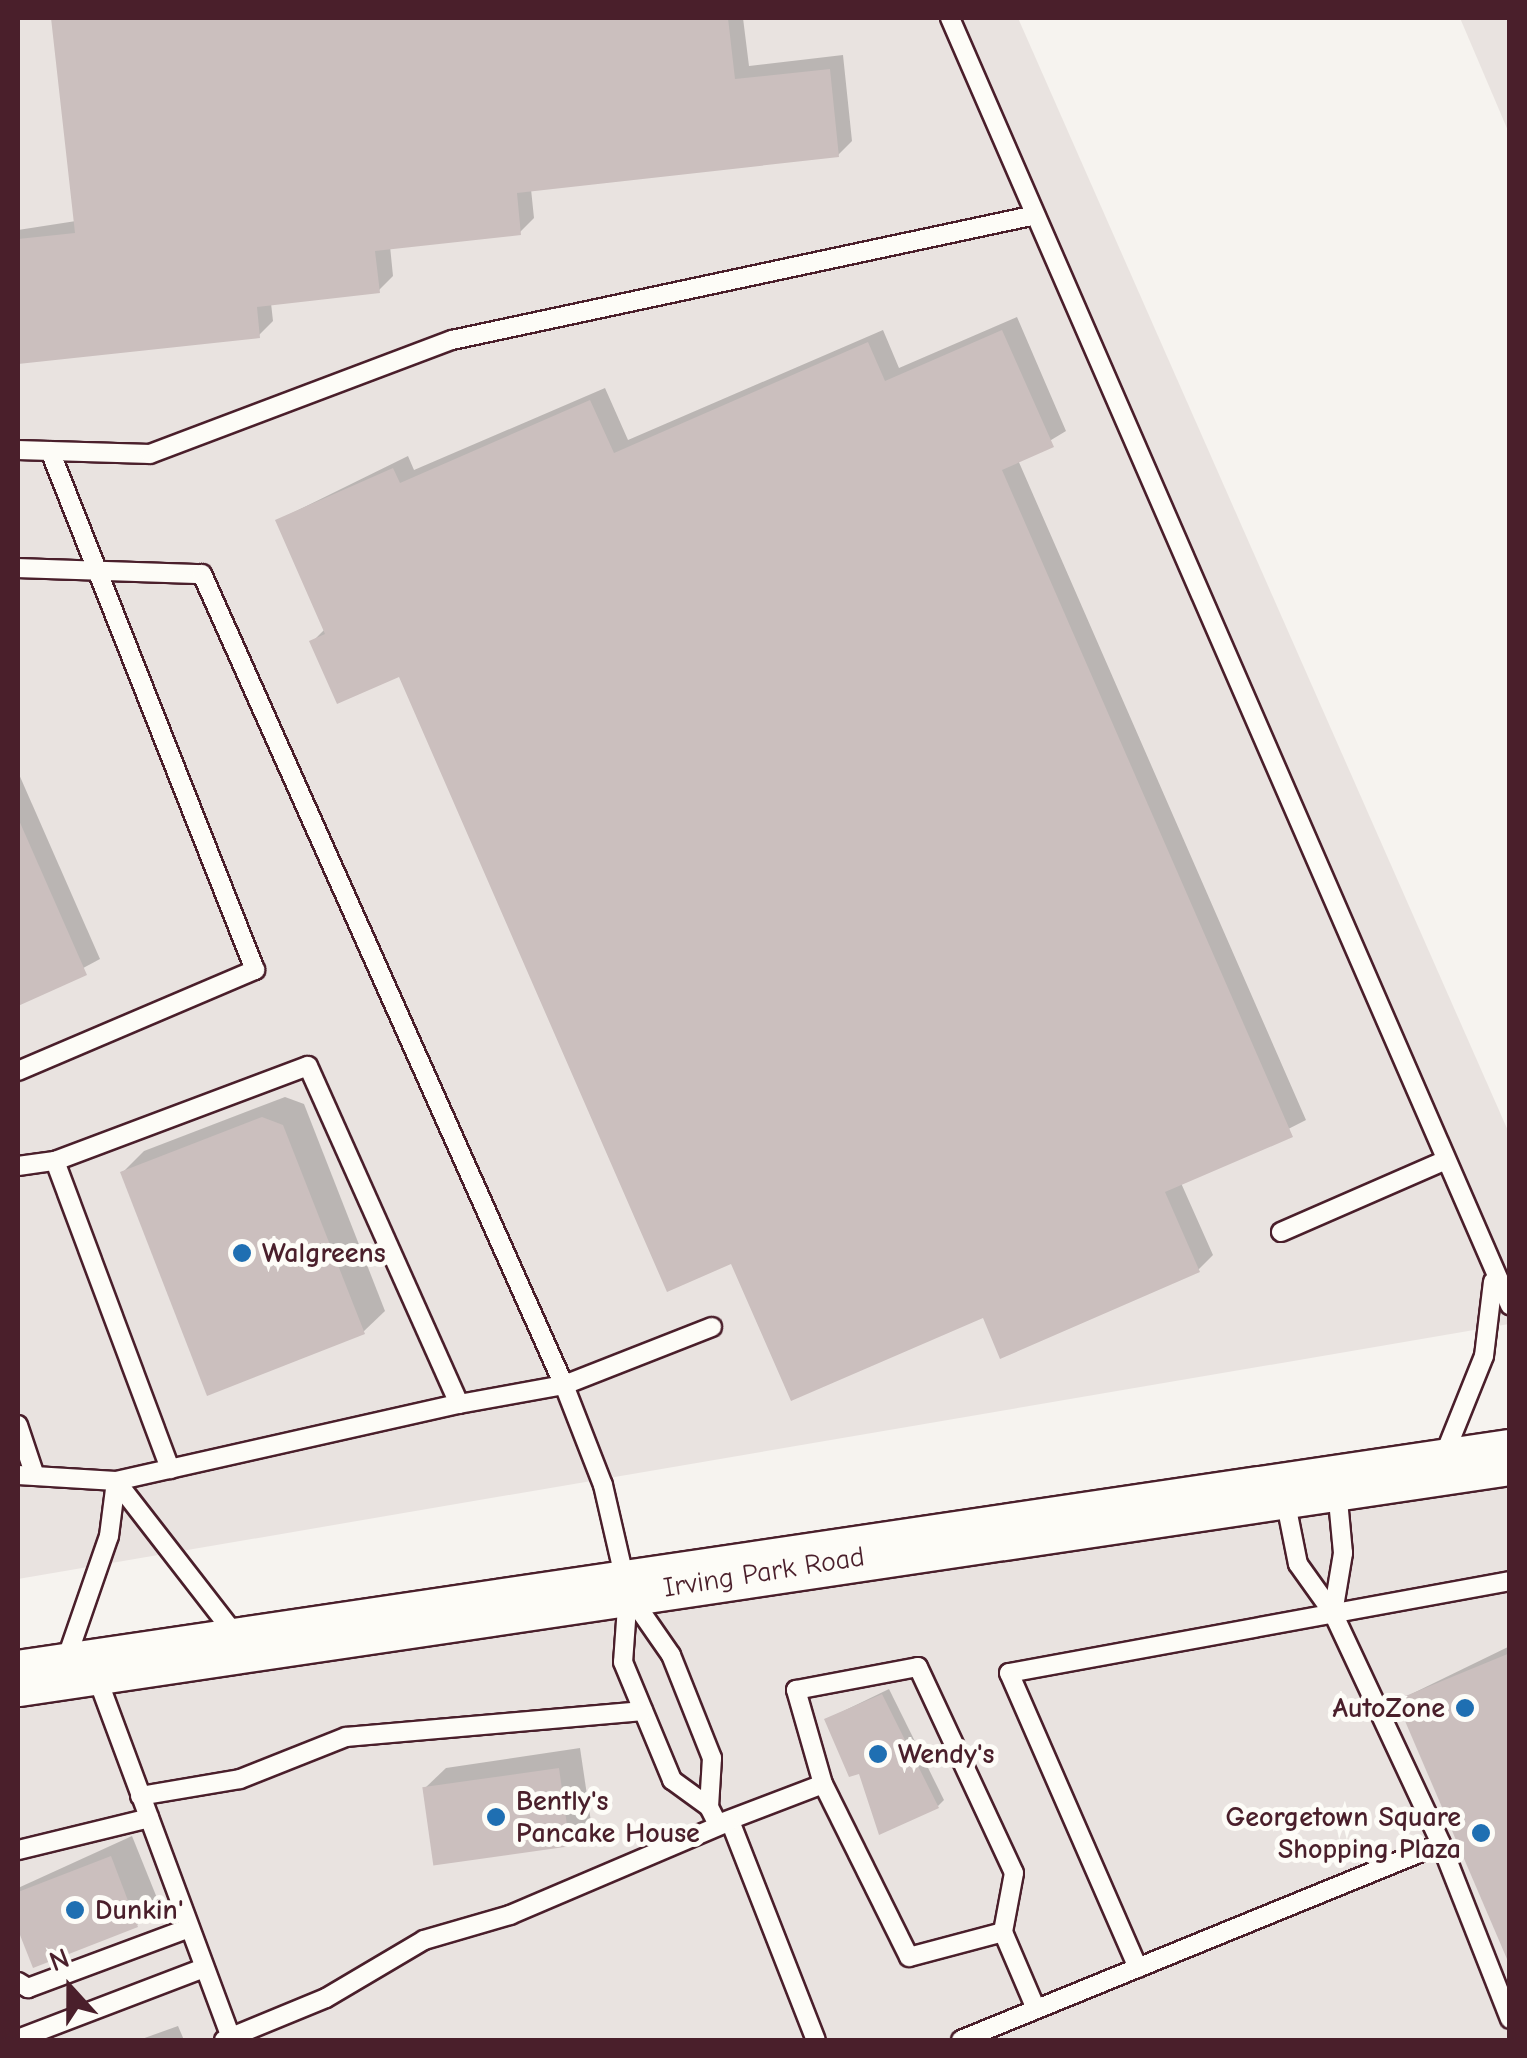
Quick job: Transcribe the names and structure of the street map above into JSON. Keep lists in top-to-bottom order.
{
  "streets": {
    "main road": ["Irving Park Road"]
  },
  "places": [
    "Walgreens",
    "AutoZone",
    "Wendy's",
    "Bently's Pancake House",
    "Georgetown Square Shopping Plaza",
    "Dunkin'"
  ],
  "north": "top"
}
